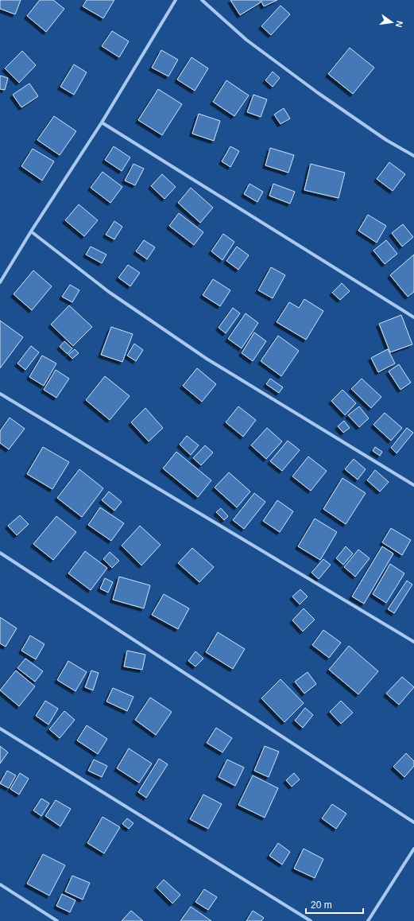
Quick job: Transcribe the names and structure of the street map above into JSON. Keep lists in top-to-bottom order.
{
  "scale_bar": "20 m",
  "north": "right"
}
